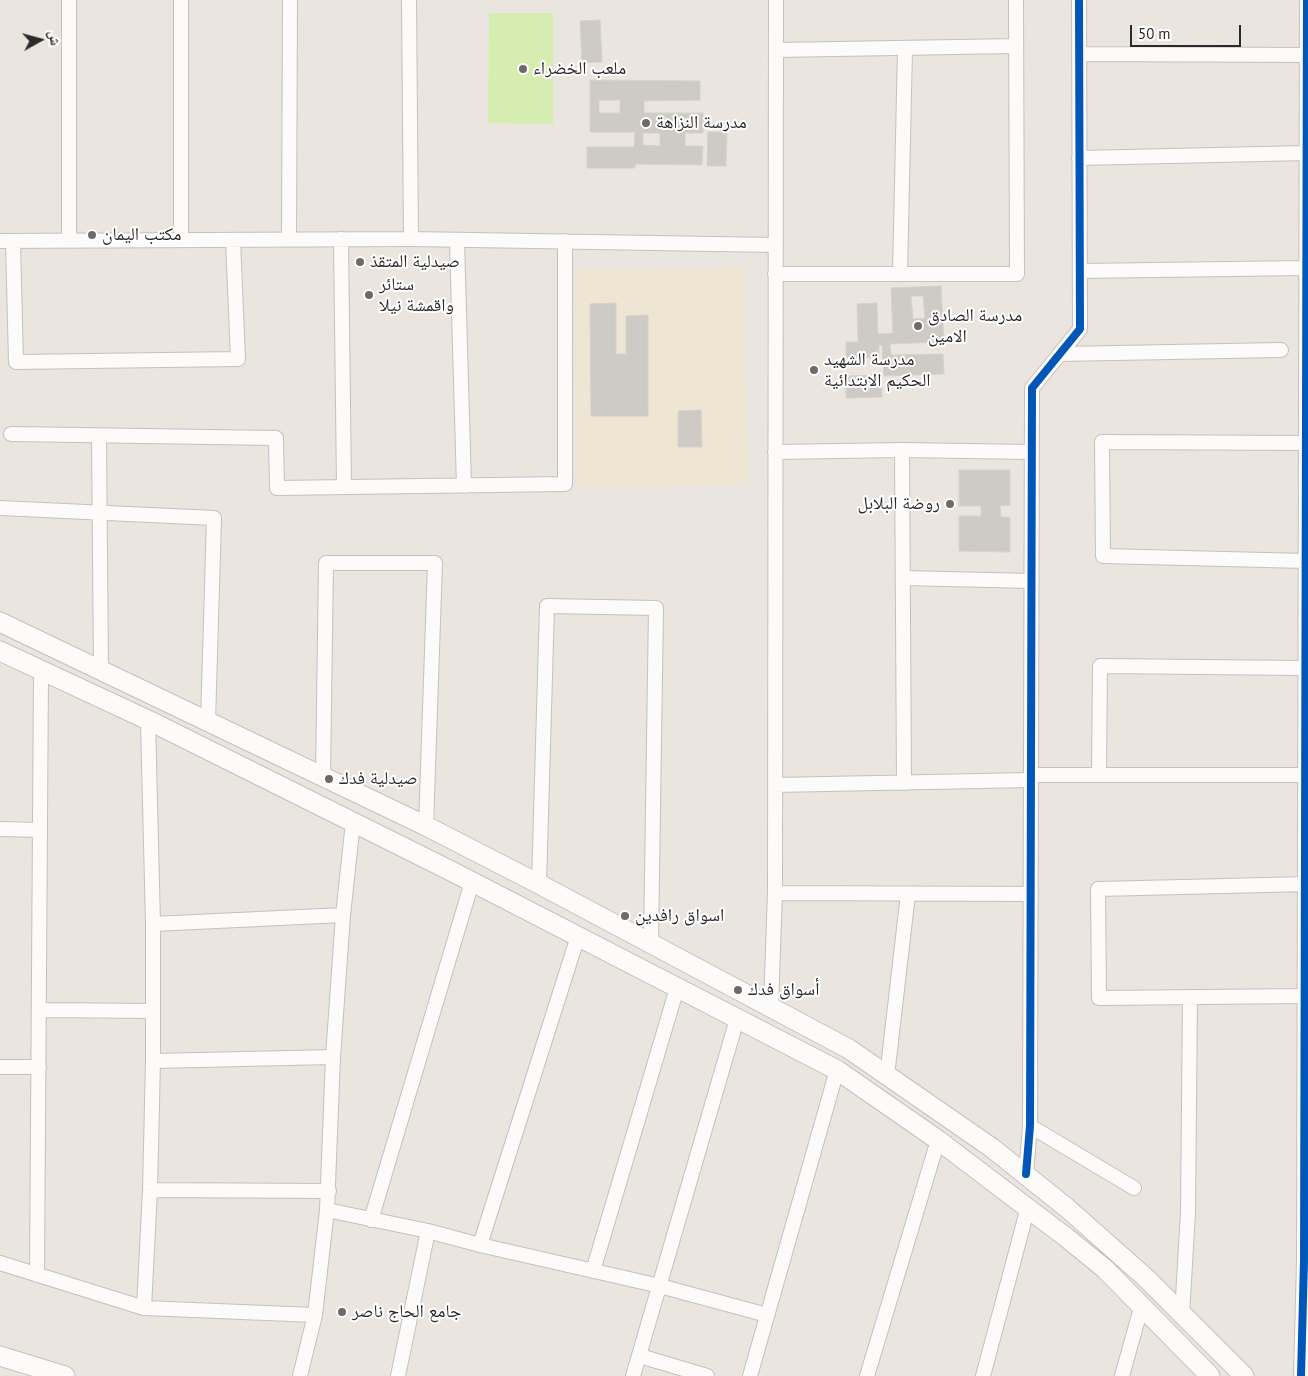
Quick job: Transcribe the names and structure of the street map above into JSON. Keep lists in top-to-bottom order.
{
  "places": [
    "ملعب الخضراء",
    "مدرسة النزاهة",
    "مكتب اليمان",
    "صيدلية المتقذ",
    "ستائر واقمشة نيلا",
    "مدرسة الصادق الامين",
    "مدرسة الشهيد الحكيم الابتدائية",
    "روضة البلابل",
    "صيدلية فدك",
    "اسواق رافدين",
    "أسواق فدك",
    "جامع الحاج ناصر"
  ],
  "scale_bar": "50 m",
  "north": "right"
}
